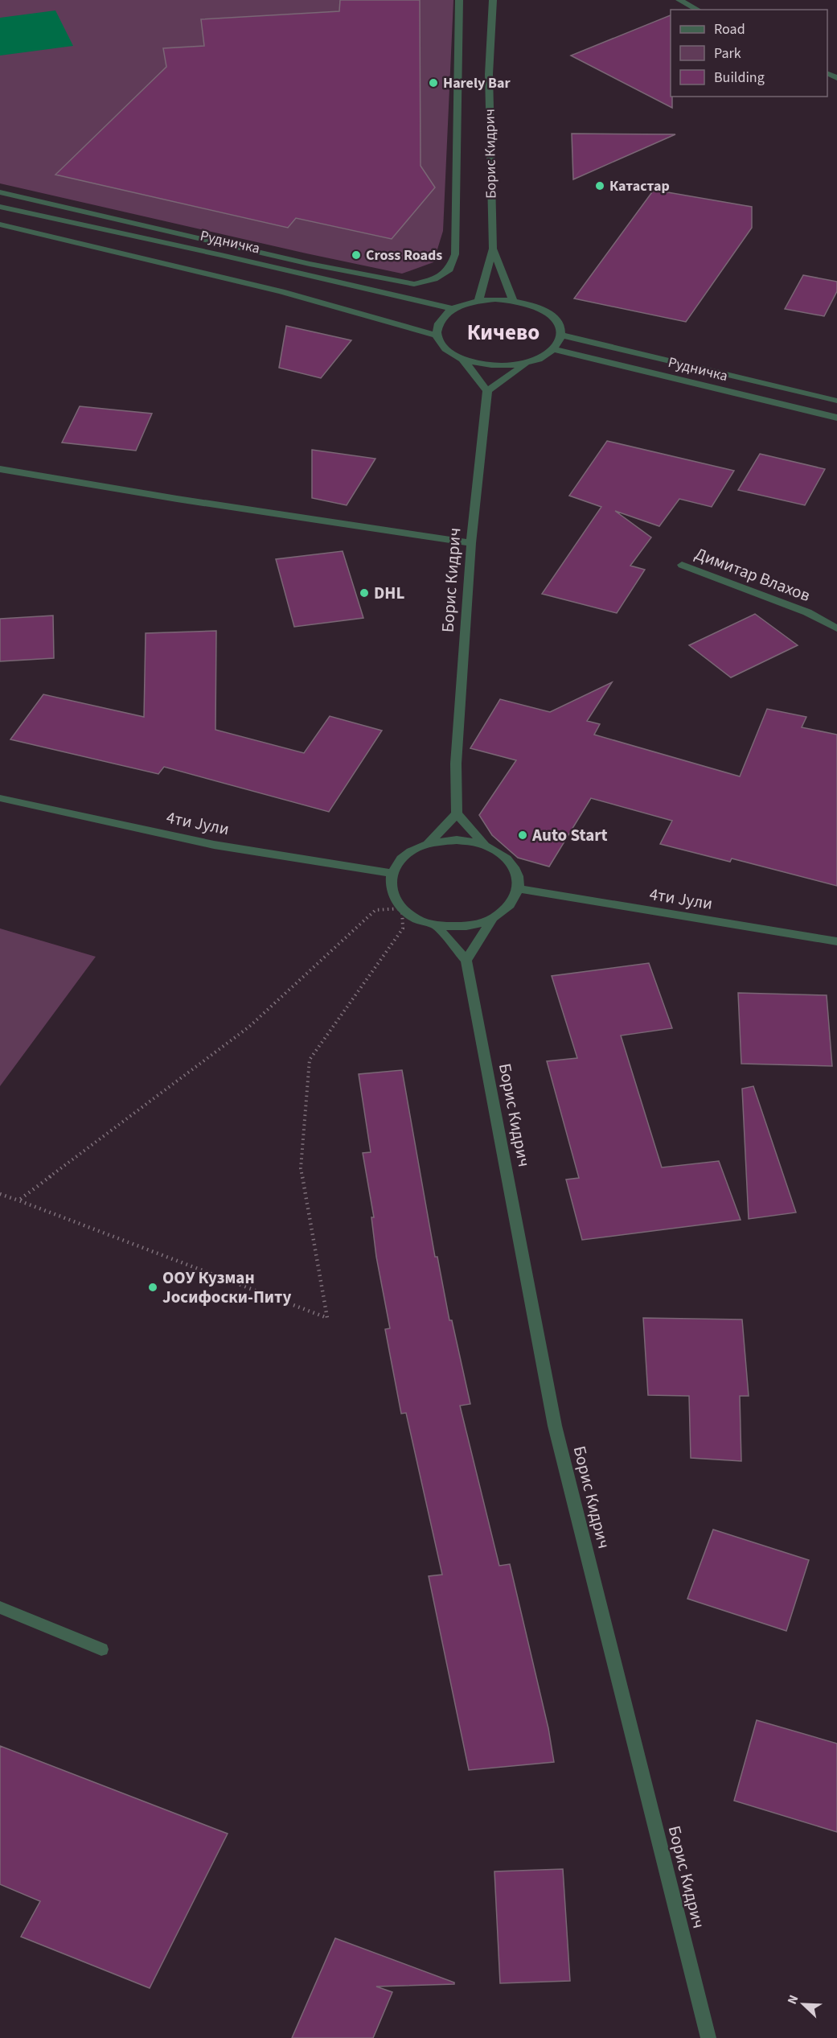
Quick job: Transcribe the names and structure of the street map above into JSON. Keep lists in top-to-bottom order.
{
  "streets": {
    "street": [
      "Борис Кидрич",
      "Рудничка",
      "Димитар Влахов",
      "4ти Јули"
    ]
  },
  "districts": ["Кичево"],
  "places": [
    "Harely Bar",
    "Катастар",
    "Cross Roads",
    "DHL",
    "Auto Start",
    "ООУ Кузман Јосифоски-Питу"
  ],
  "legend": ["Road", "Park", "Building"],
  "north": "top left"
}
